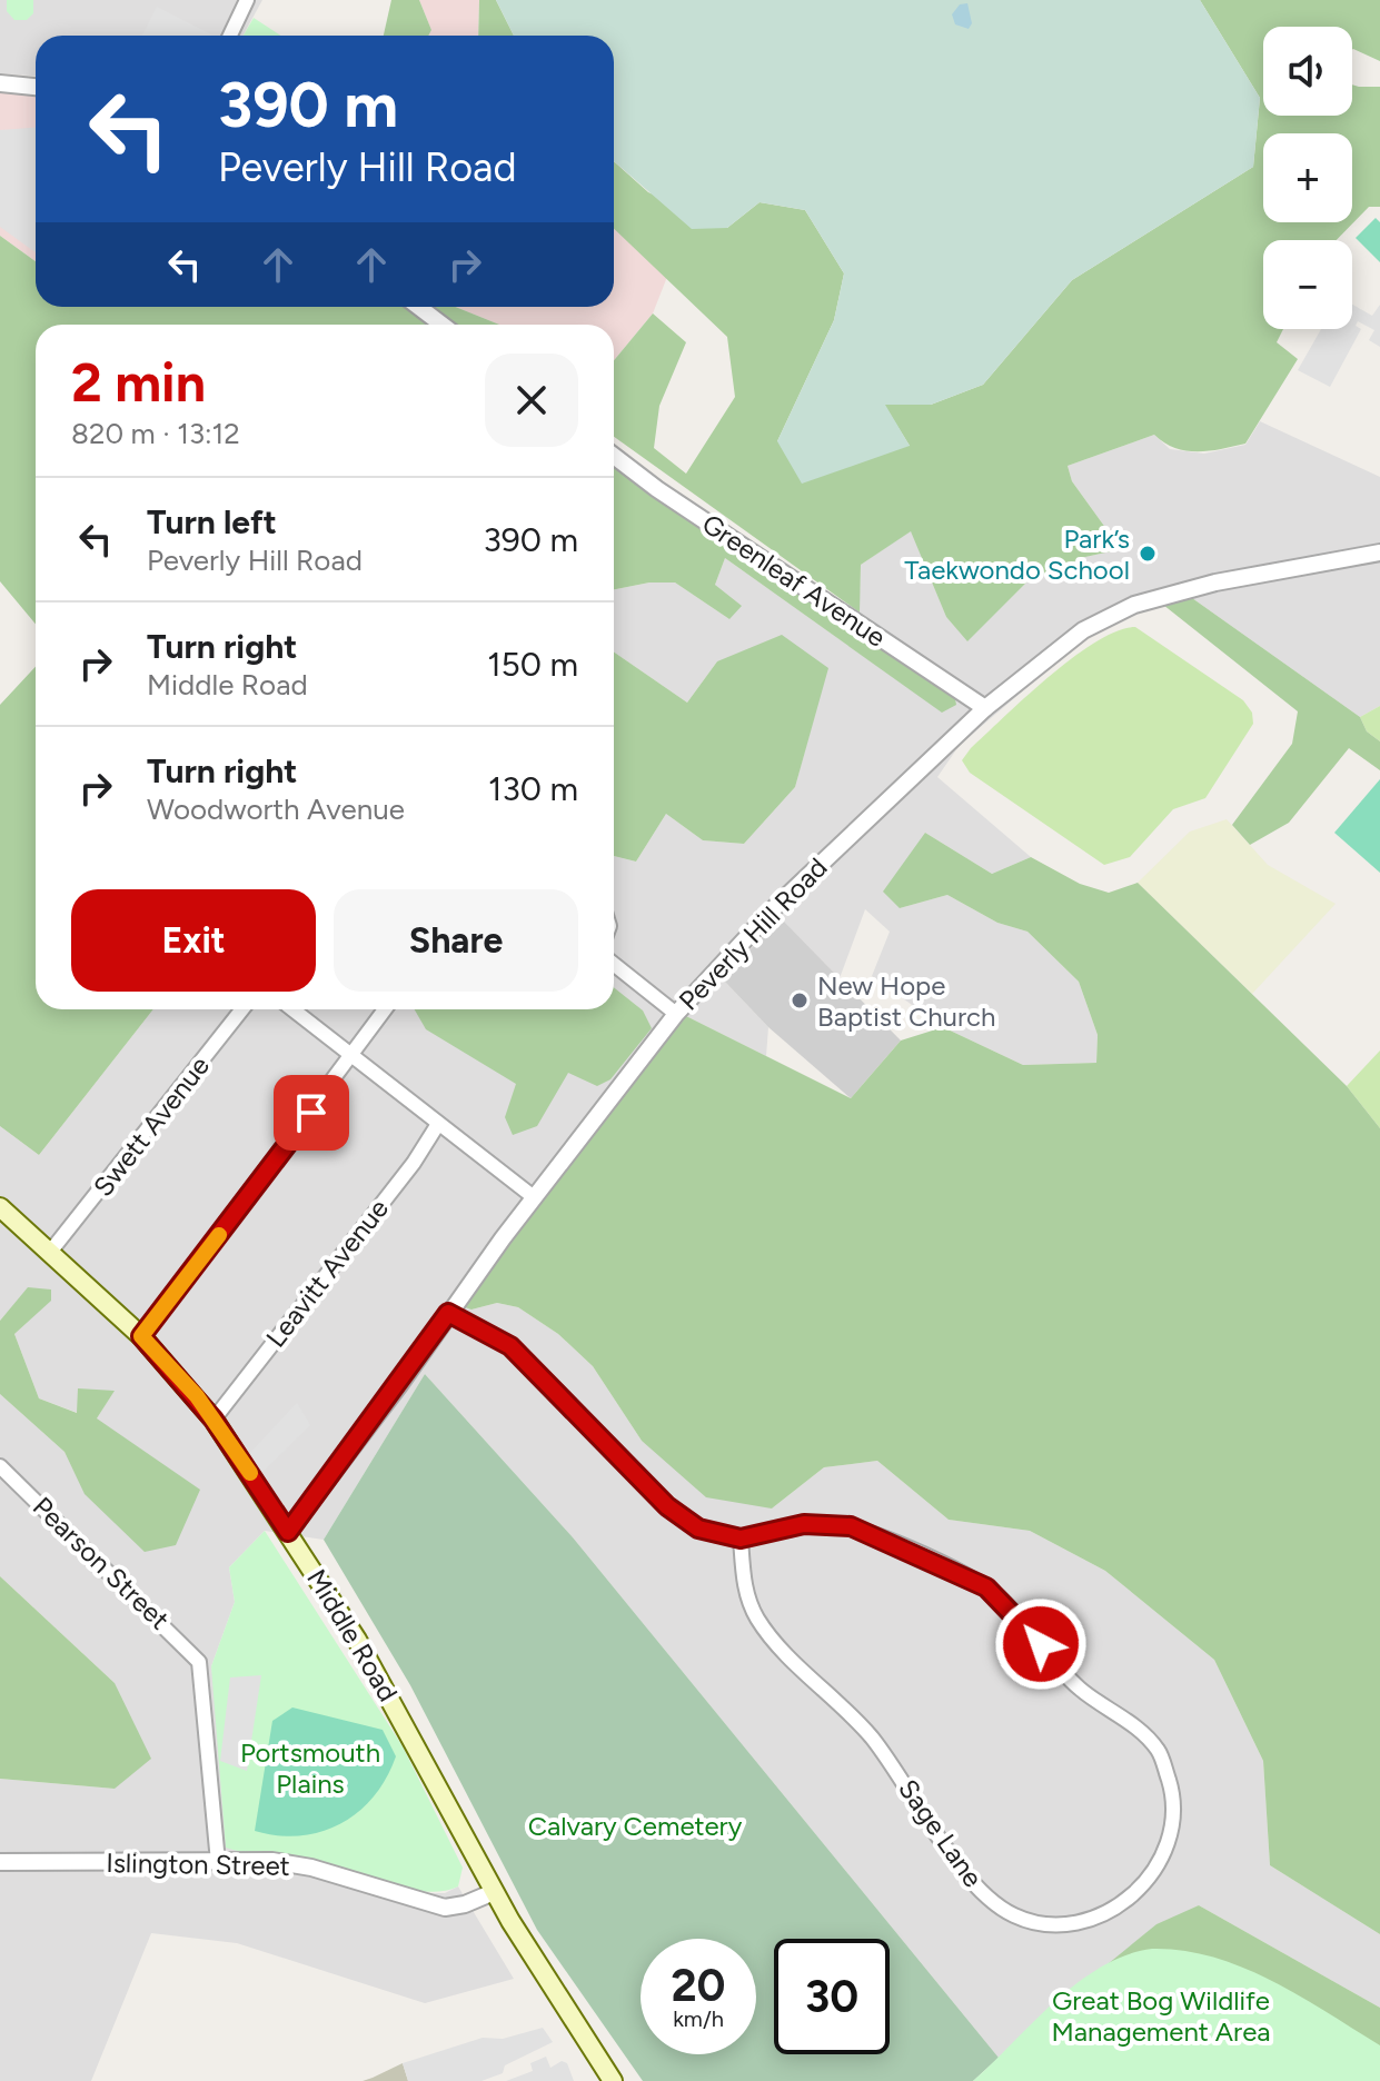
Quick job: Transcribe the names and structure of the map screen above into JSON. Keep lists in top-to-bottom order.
{
  "streets": {
    "main road": ["Middle Road"],
    "street": [
      "Greenleaf Avenue",
      "Peverly Hill Road",
      "Swett Avenue",
      "Leavitt Avenue",
      "Pearson Street",
      "Sage Lane",
      "Islington Street"
    ]
  },
  "crossings": [
    ["Greenleaf Avenue", "Peverly Hill Road"],
    ["Peverly Hill Road", "Middle Road"],
    ["Peverly Hill Road", "Sage Lane"],
    ["Swett Avenue", "Middle Road"],
    ["Leavitt Avenue", "Middle Road"],
    ["Pearson Street", "Islington Street"],
    ["Middle Road", "Islington Street"]
  ],
  "parks": ["Portsmouth Plains", "Calvary Cemetery", "Great Bog Wildlife Management Area"],
  "places": ["Park’s Taekwondo School", "New Hope Baptist Church"],
  "page": {
    "map_buttons": ["+", "−"],
    "turn": ["390 m", "Peverly Hill Road"],
    "heading": ["2 min", "820 m · 13:12"],
    "list": [
      {
        "name": "Turn left",
        "note": "Peverly Hill Road",
        "value": "390 m"
      },
      {
        "name": "Turn right",
        "note": "Middle Road",
        "value": "150 m"
      },
      {
        "name": "Turn right",
        "note": "Woodworth Avenue",
        "value": "130 m"
      }
    ],
    "buttons": ["Exit", "Share"],
    "speed": "20 km/h",
    "limit": "30"
  }
}
